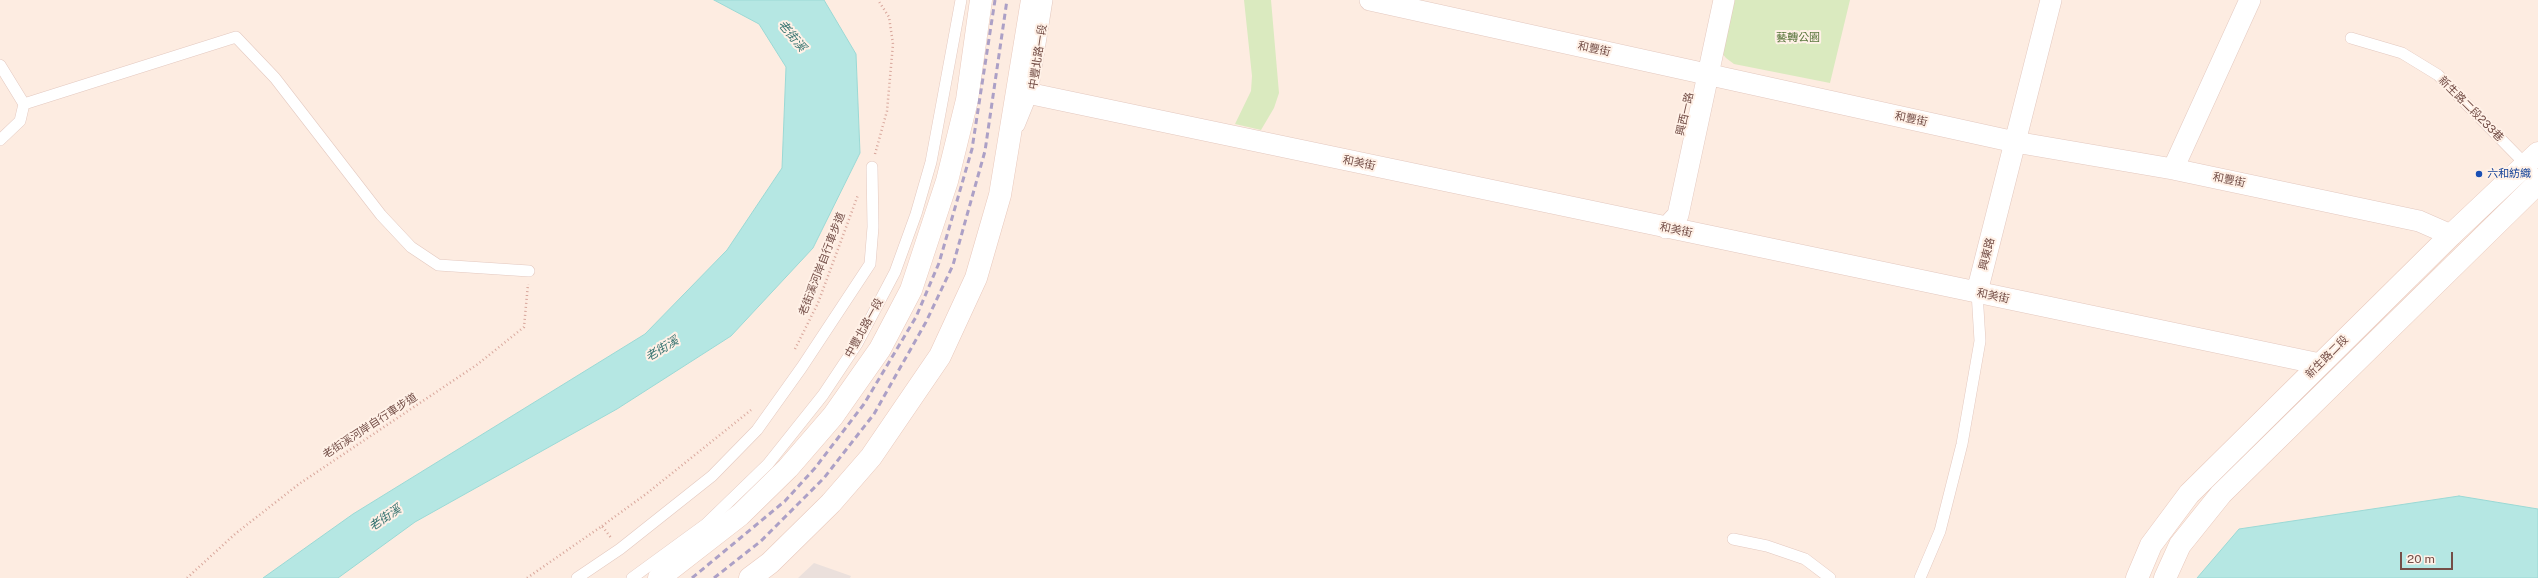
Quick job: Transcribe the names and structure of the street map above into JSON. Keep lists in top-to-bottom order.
{
  "streets": {
    "main road": ["中豐北路一段", "新生路二段"],
    "street": [
      "和豐街",
      "興西一路",
      "和美街",
      "興東路"
    ],
    "lane": ["新生路二段233巷"],
    "path": ["老街溪河岸自行車步道"]
  },
  "crossings": [
    ["和豐街", "興西一路"],
    ["和豐街", "興東路"],
    ["和豐街", "新生路二段"],
    ["中豐北路一段", "和美街"],
    ["新生路二段233巷", "新生路二段"],
    ["興西一路", "和美街"],
    ["和美街", "興東路"],
    ["和美街", "新生路二段"]
  ],
  "water": ["老街溪"],
  "parks": ["藝轉公園"],
  "places": ["六和紡織"],
  "scale_bar": "20 m"
}
